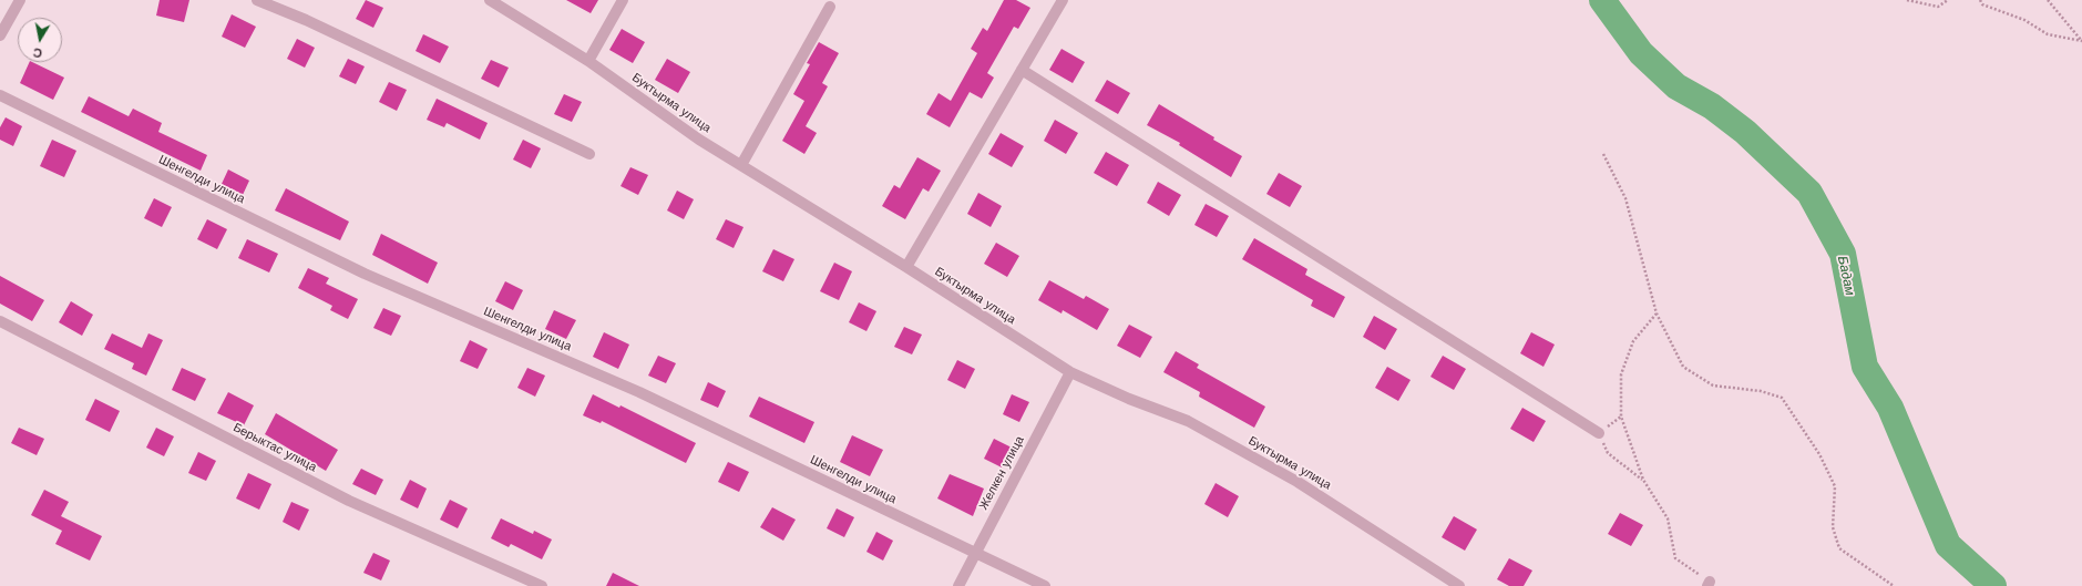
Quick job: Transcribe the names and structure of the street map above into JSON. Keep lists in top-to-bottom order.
{
  "streets": {
    "street": [
      "Буктырма улица",
      "Шенгелди улица",
      "Берыктас улица",
      "Желкен улица"
    ]
  },
  "crossings": [
    ["Буктырма улица", "Желкен улица"],
    ["Шенгелди улица", "Желкен улица"]
  ],
  "water": ["Бадам"],
  "north": "bottom"
}
